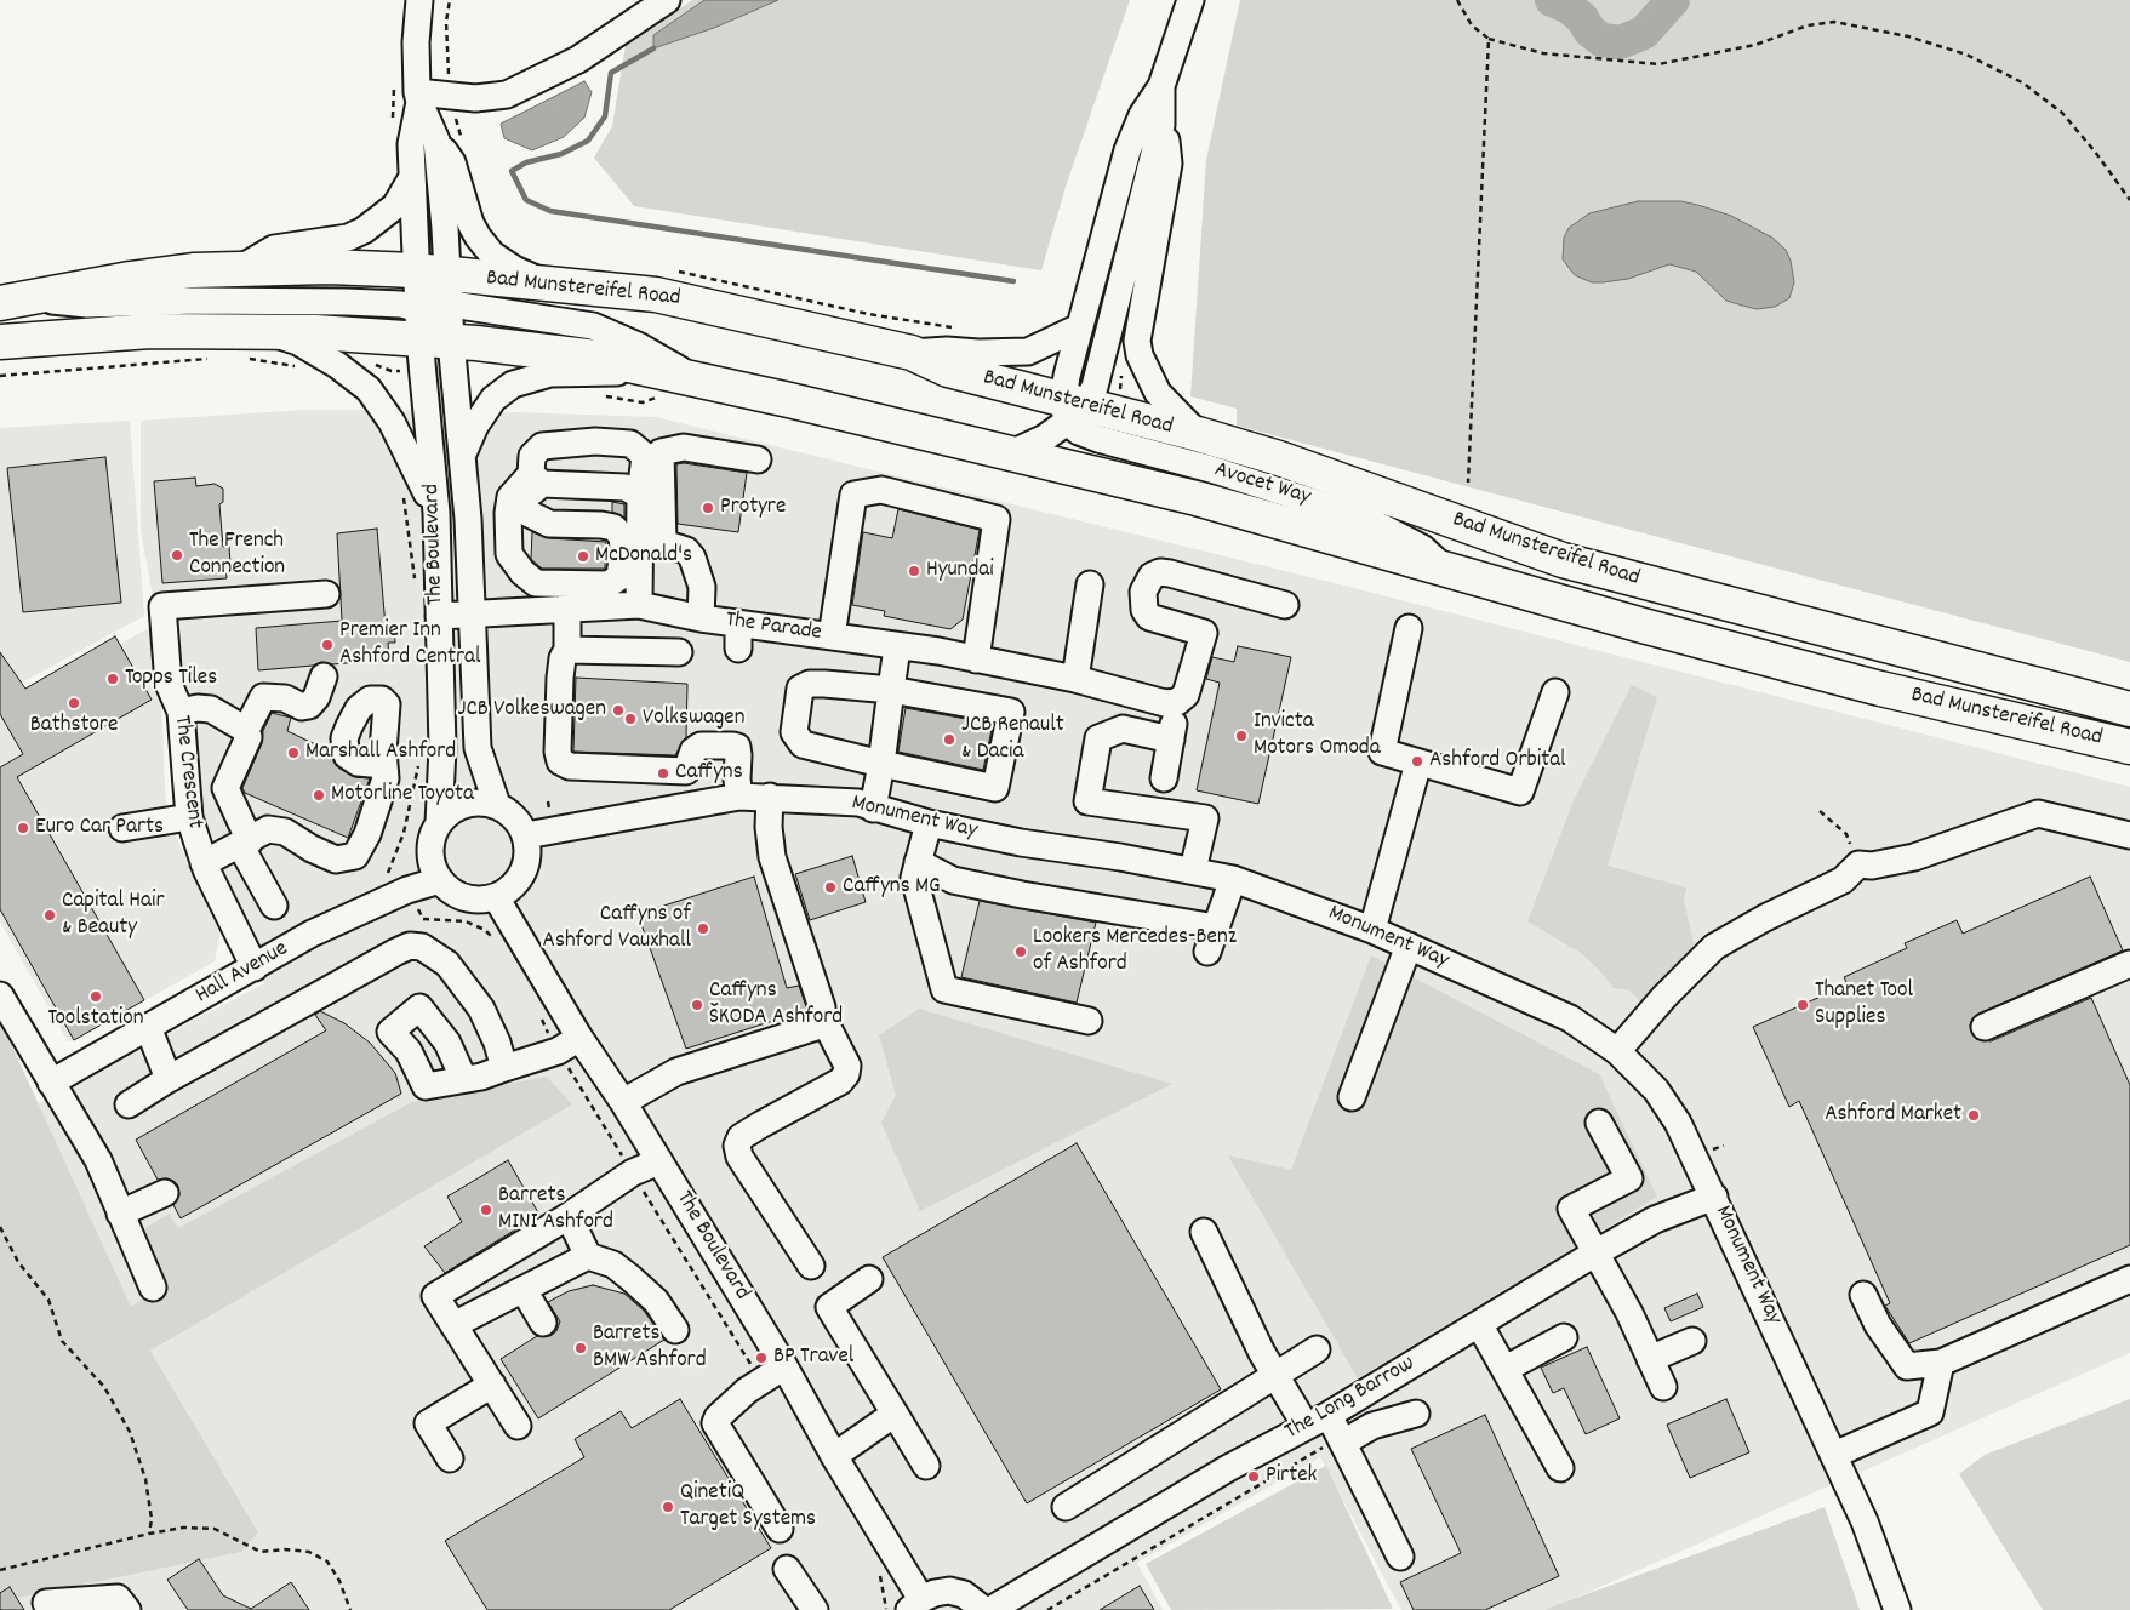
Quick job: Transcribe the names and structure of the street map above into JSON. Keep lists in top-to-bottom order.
{
  "streets": {
    "highway": ["Bad Munstereifel Road"],
    "street": [
      "Avocet Way",
      "The Boulevard",
      "The Parade",
      "The Crescent",
      "Monument Way",
      "Hall Avenue",
      "The Long Barrow"
    ]
  },
  "crossings": [
    ["Bad Munstereifel Road", "Avocet Way"],
    ["Bad Munstereifel Road", "The Boulevard"],
    ["The Boulevard", "The Parade"],
    ["The Boulevard", "Monument Way"],
    ["The Boulevard", "Hall Avenue"],
    ["The Crescent", "Hall Avenue"],
    ["Monument Way", "Hall Avenue"],
    ["Monument Way", "The Long Barrow"]
  ],
  "places": [
    "Protyre",
    "The French Connection",
    "McDonald's",
    "Hyundai",
    "Premier Inn Ashford Central",
    "Topps Tiles",
    "Bathstore",
    "JCB Volkeswagen",
    "Volkswagen",
    "Invicta Motors Omoda",
    "JCB Renault & Dacia",
    "Marshall Ashford",
    "Ashford Orbital",
    "Caffyns",
    "Motorline Toyota",
    "Euro Car Parts",
    "Caffyns MG",
    "Capital Hair & Beauty",
    "Caffyns of Ashford Vauxhall",
    "Lookers Mercedes-Benz of Ashford",
    "Toolstation",
    "Caffyns ŠKODA Ashford",
    "Thanet Tool Supplies",
    "Ashford Market",
    "Barrets MINI Ashford",
    "Barrets BMW Ashford",
    "BP Travel",
    "Pirtek",
    "QinetiQ Target Systems"
  ]
}
